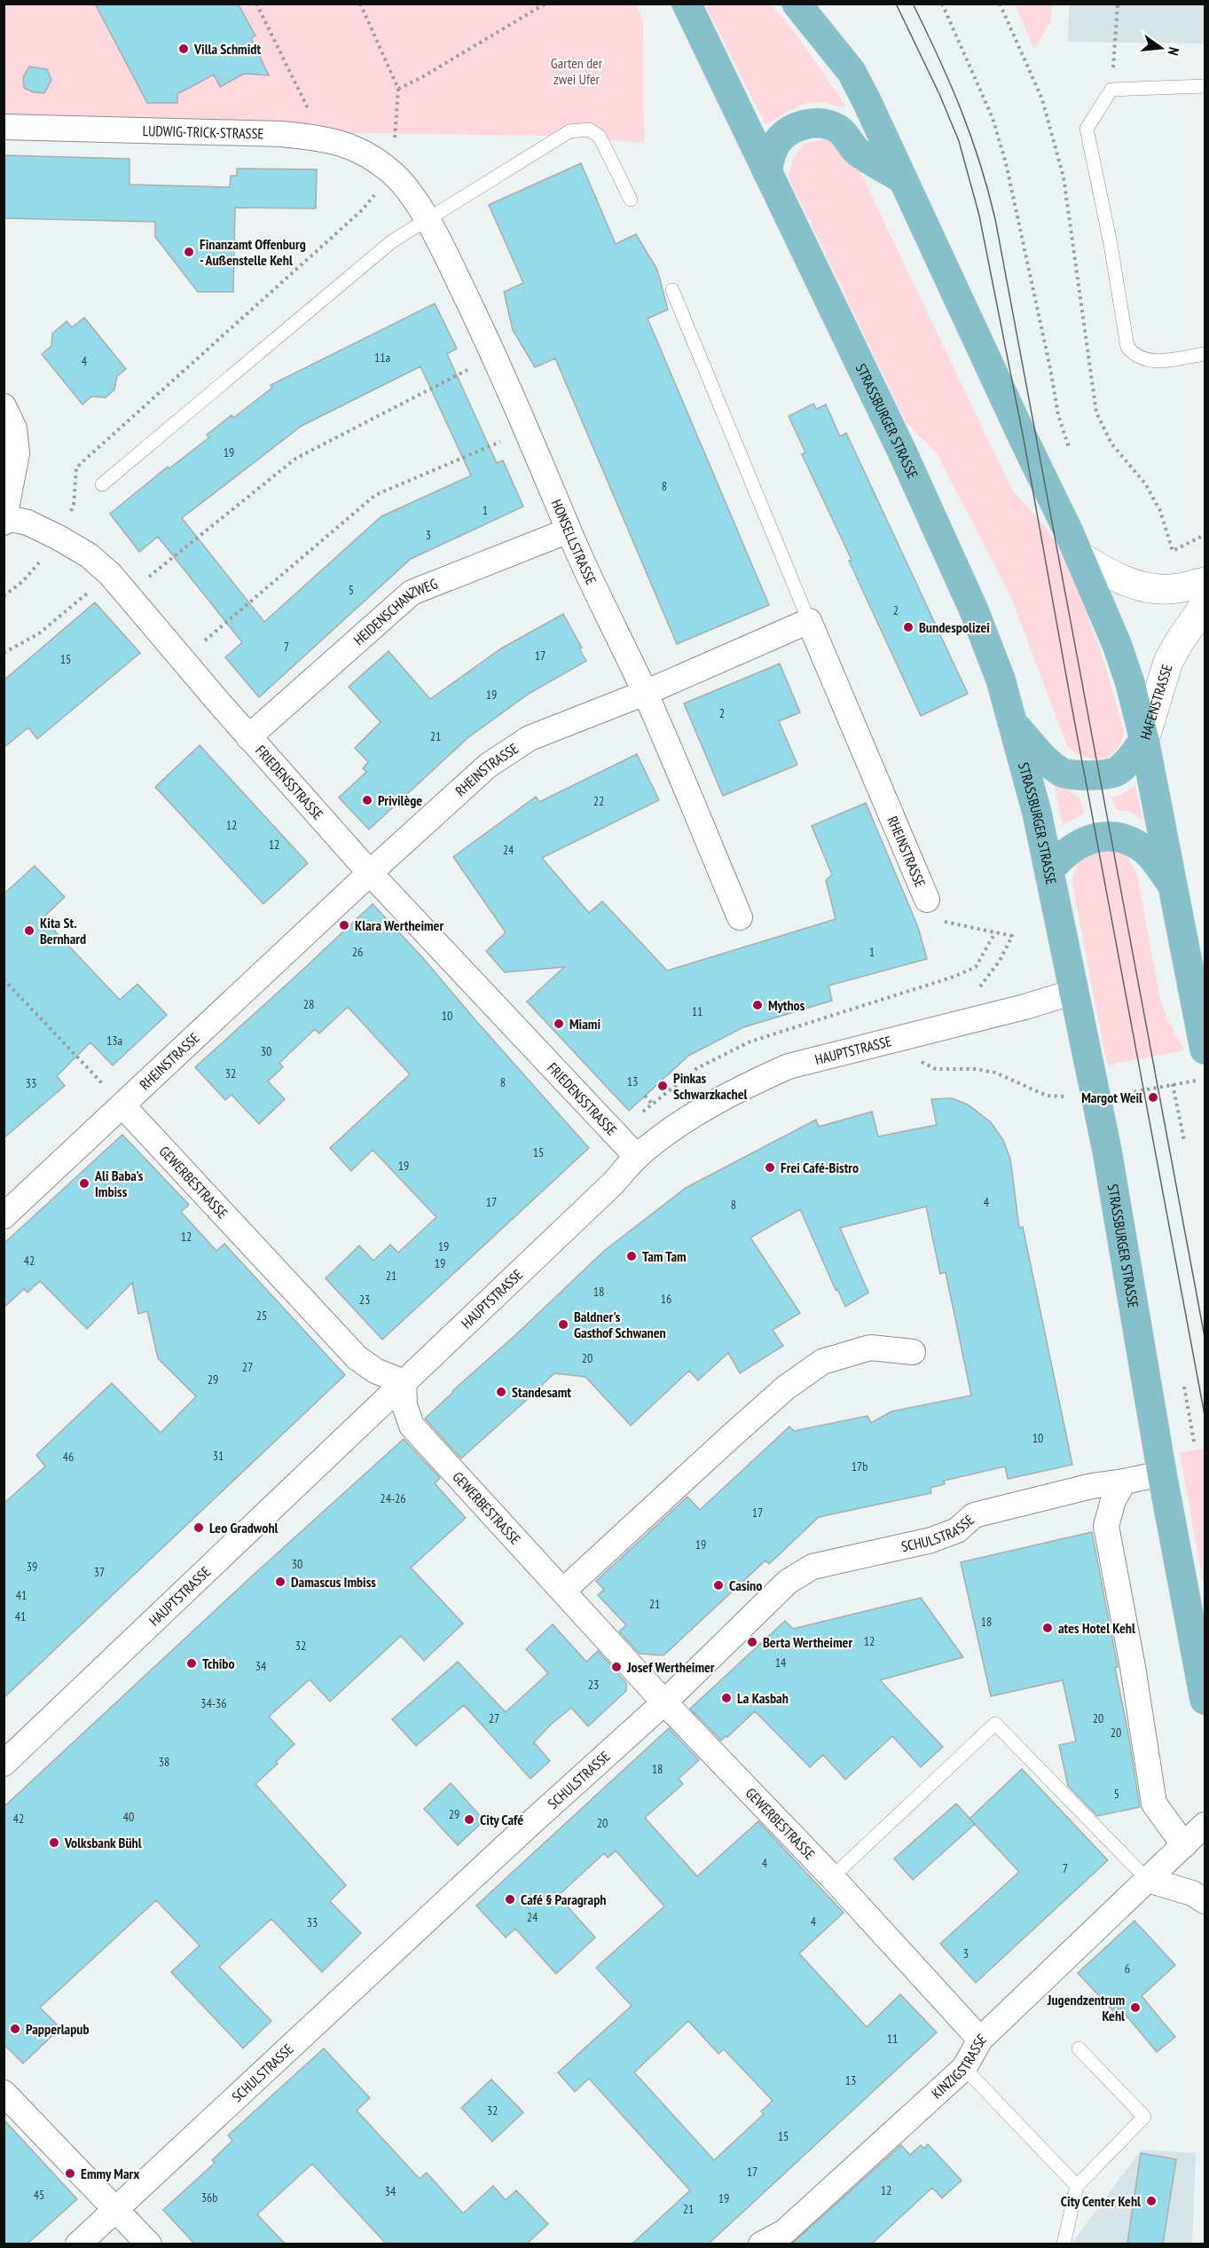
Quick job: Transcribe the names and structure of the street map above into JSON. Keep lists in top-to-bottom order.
{
  "streets": {
    "main road": ["STRASSBURGER STRASSE", "HAFENSTRASSE"],
    "street": [
      "LUDWIG-TRICK-STRASSE",
      "HONSELLSTRASSE",
      "HEIDENSCHANZWEG",
      "RHEINSTRASSE",
      "FRIEDENSSTRASSE",
      "HAUPTSTRASSE",
      "GEWERBESTRASSE",
      "SCHULSTRASSE",
      "KINZIGSTRASSE"
    ]
  },
  "crossings": [
    ["LUDWIG-TRICK-STRASSE", "HONSELLSTRASSE"],
    ["STRASSBURGER STRASSE", "HAFENSTRASSE"],
    ["STRASSBURGER STRASSE", "HAUPTSTRASSE"],
    ["STRASSBURGER STRASSE", "SCHULSTRASSE"],
    ["HONSELLSTRASSE", "HEIDENSCHANZWEG"],
    ["HONSELLSTRASSE", "RHEINSTRASSE"],
    ["HEIDENSCHANZWEG", "FRIEDENSSTRASSE"],
    ["RHEINSTRASSE", "FRIEDENSSTRASSE"],
    ["RHEINSTRASSE", "GEWERBESTRASSE"],
    ["FRIEDENSSTRASSE", "HAUPTSTRASSE"],
    ["HAUPTSTRASSE", "GEWERBESTRASSE"],
    ["GEWERBESTRASSE", "SCHULSTRASSE"],
    ["GEWERBESTRASSE", "KINZIGSTRASSE"]
  ],
  "parks": ["Garten der zwei Ufer"],
  "places": [
    "Villa Schmidt",
    "Finanzamt Offenburg - Außenstelle Kehl",
    "Bundespolizei",
    "Privilège",
    "Klara Wertheimer",
    "Kita St. Bernhard",
    "Mythos",
    "Miami",
    "Pinkas Schwarzkachel",
    "Margot Weil",
    "Frei Café-Bistro",
    "Ali Baba's Imbiss",
    "Tam Tam",
    "Baldner's Gasthof Schwanen",
    "Standesamt",
    "Leo Gradwohl",
    "Damascus Imbiss",
    "Casino",
    "ates Hotel Kehl",
    "Berta Wertheimer",
    "Tchibo",
    "Josef Wertheimer",
    "La Kasbah",
    "City Café",
    "Volksbank Bühl",
    "Café § Paragraph",
    "Jugendzentrum Kehl",
    "Papperlapub",
    "Emmy Marx",
    "City Center Kehl"
  ],
  "house_numbers": [
    "11a",
    "4",
    "19",
    "8",
    "1",
    "3",
    "5",
    "2",
    "7",
    "17",
    "15",
    "19",
    "2",
    "21",
    "22",
    "12",
    "12",
    "24",
    "26",
    "1",
    "28",
    "11",
    "10",
    "13a",
    "30",
    "32",
    "13",
    "8",
    "33",
    "15",
    "19",
    "17",
    "4",
    "8",
    "12",
    "19",
    "42",
    "19",
    "21",
    "18",
    "16",
    "23",
    "25",
    "20",
    "27",
    "29",
    "10",
    "31",
    "46",
    "17b",
    "24-26",
    "17",
    "19",
    "30",
    "39",
    "37",
    "41",
    "21",
    "41",
    "18",
    "12",
    "32",
    "14",
    "34",
    "23",
    "34-36",
    "27",
    "20",
    "20",
    "38",
    "18",
    "5",
    "29",
    "40",
    "42",
    "20",
    "4",
    "7",
    "24",
    "4",
    "33",
    "3",
    "6",
    "11",
    "13",
    "32",
    "15",
    "17",
    "12",
    "34",
    "45",
    "36b",
    "19",
    "21"
  ],
  "north": "right"
}
